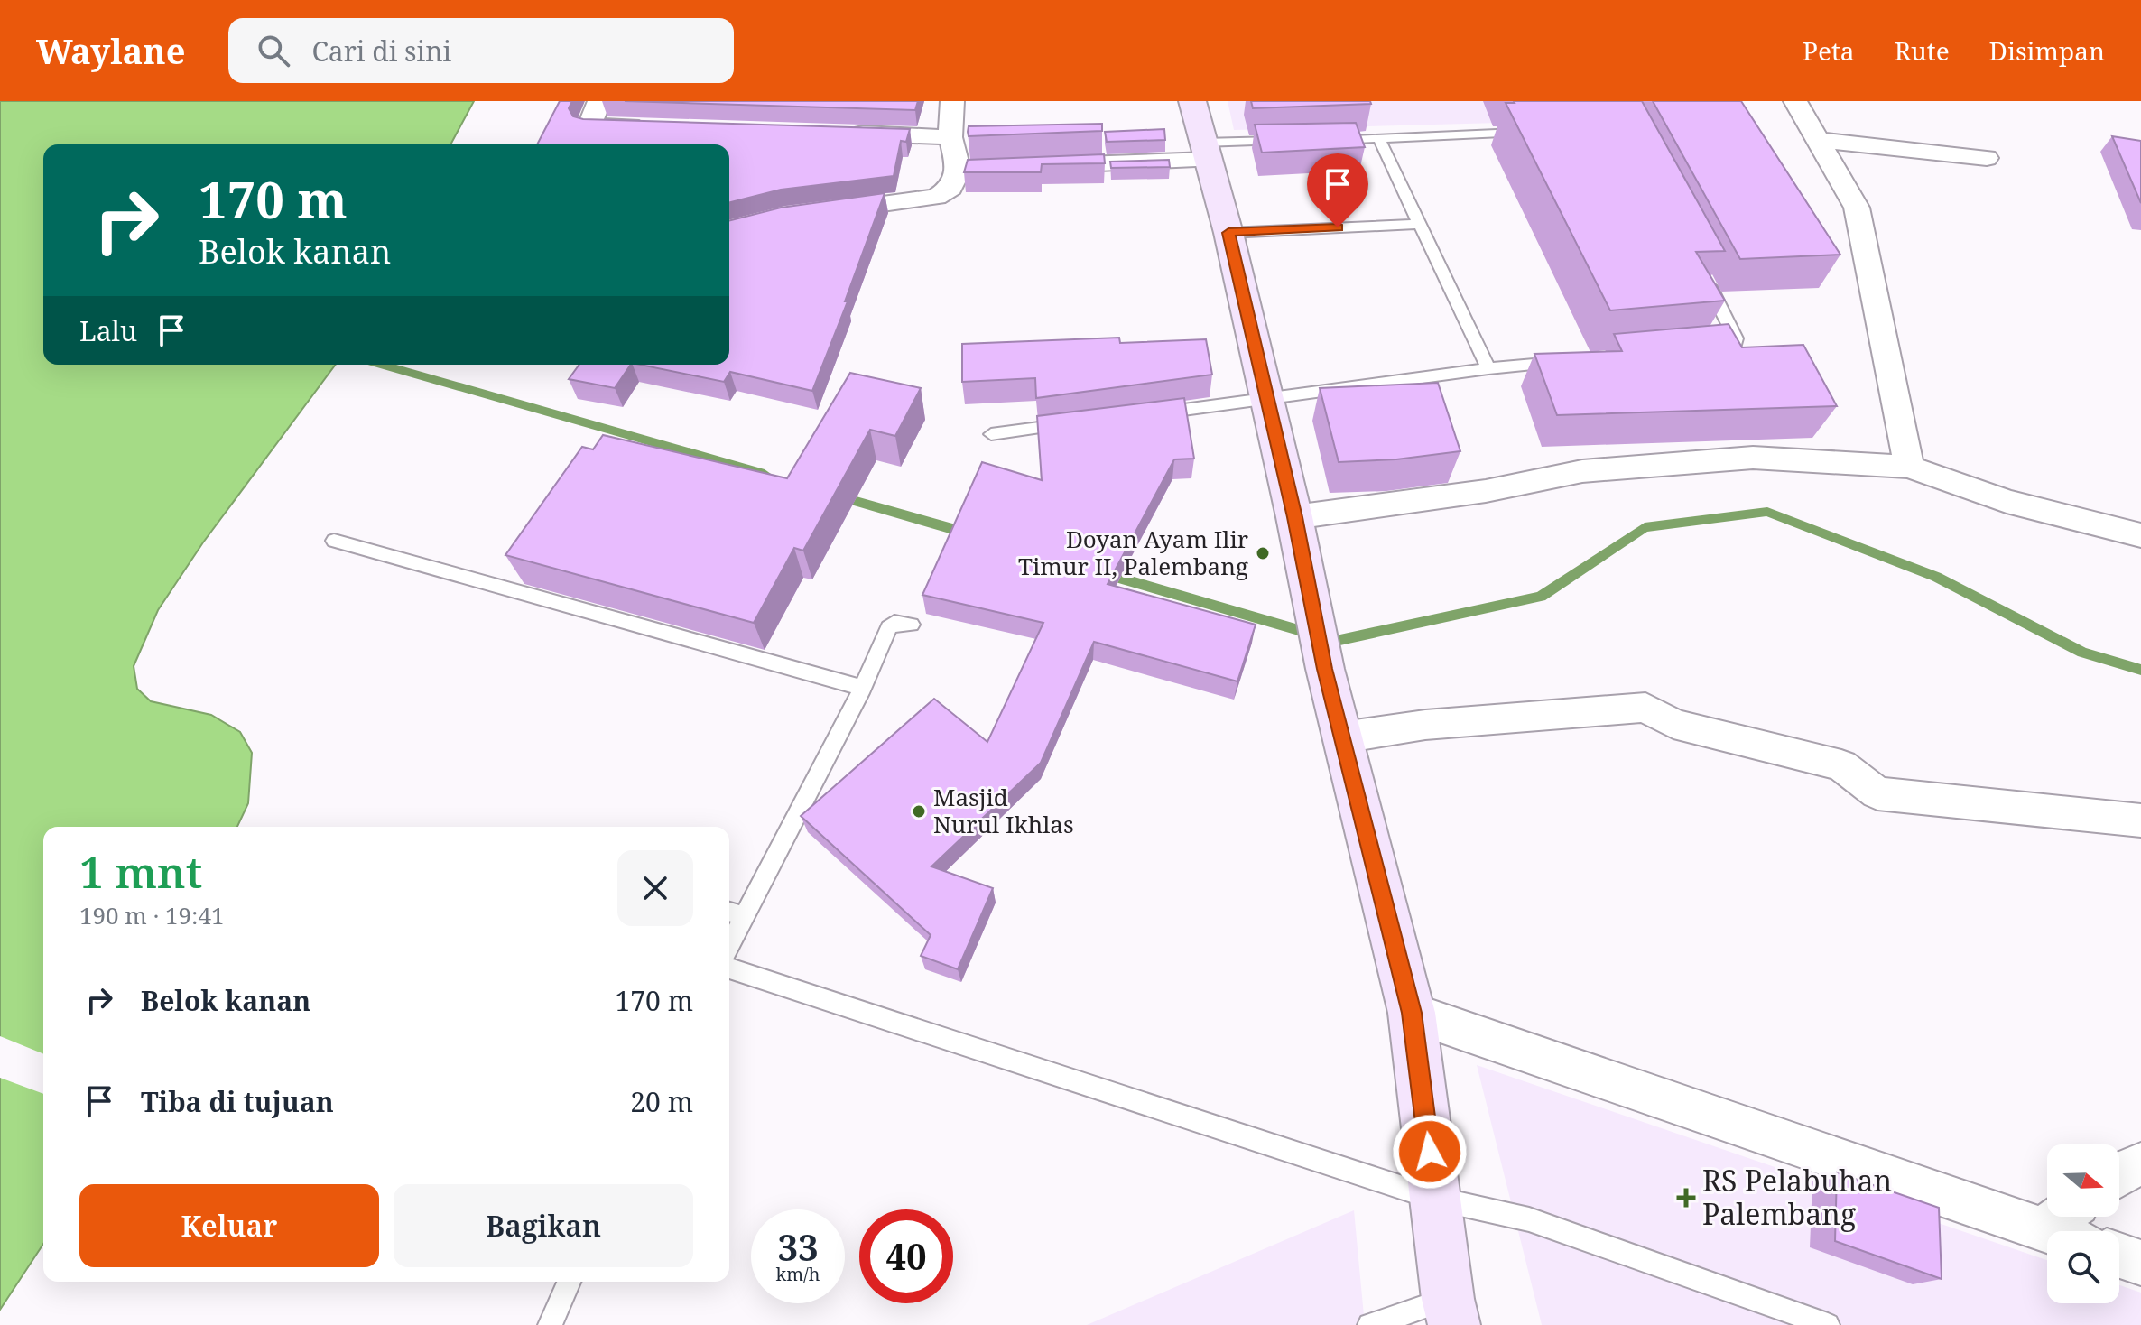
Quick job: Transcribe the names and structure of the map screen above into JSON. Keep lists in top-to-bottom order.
{
  "places": {
    "other": ["Doyan Ayam Ilir Timur II, Palembang", "Masjid Nurul Ikhlas"],
    "health": ["RS Pelabuhan Palembang"]
  },
  "north": "right",
  "page": {
    "header": "Waylane",
    "search": "Cari di sini",
    "nav": ["Peta", "Rute", "Disimpan"],
    "turn": ["170 m", "Belok kanan"],
    "then": "Lalu",
    "heading": ["1 mnt", "190 m · 19:41"],
    "list": [
      {
        "name": "Belok kanan",
        "value": "170 m"
      },
      {
        "name": "Tiba di tujuan",
        "value": "20 m"
      }
    ],
    "buttons": ["Keluar", "Bagikan"],
    "speed": "33 km/h",
    "limit": "40"
  }
}
